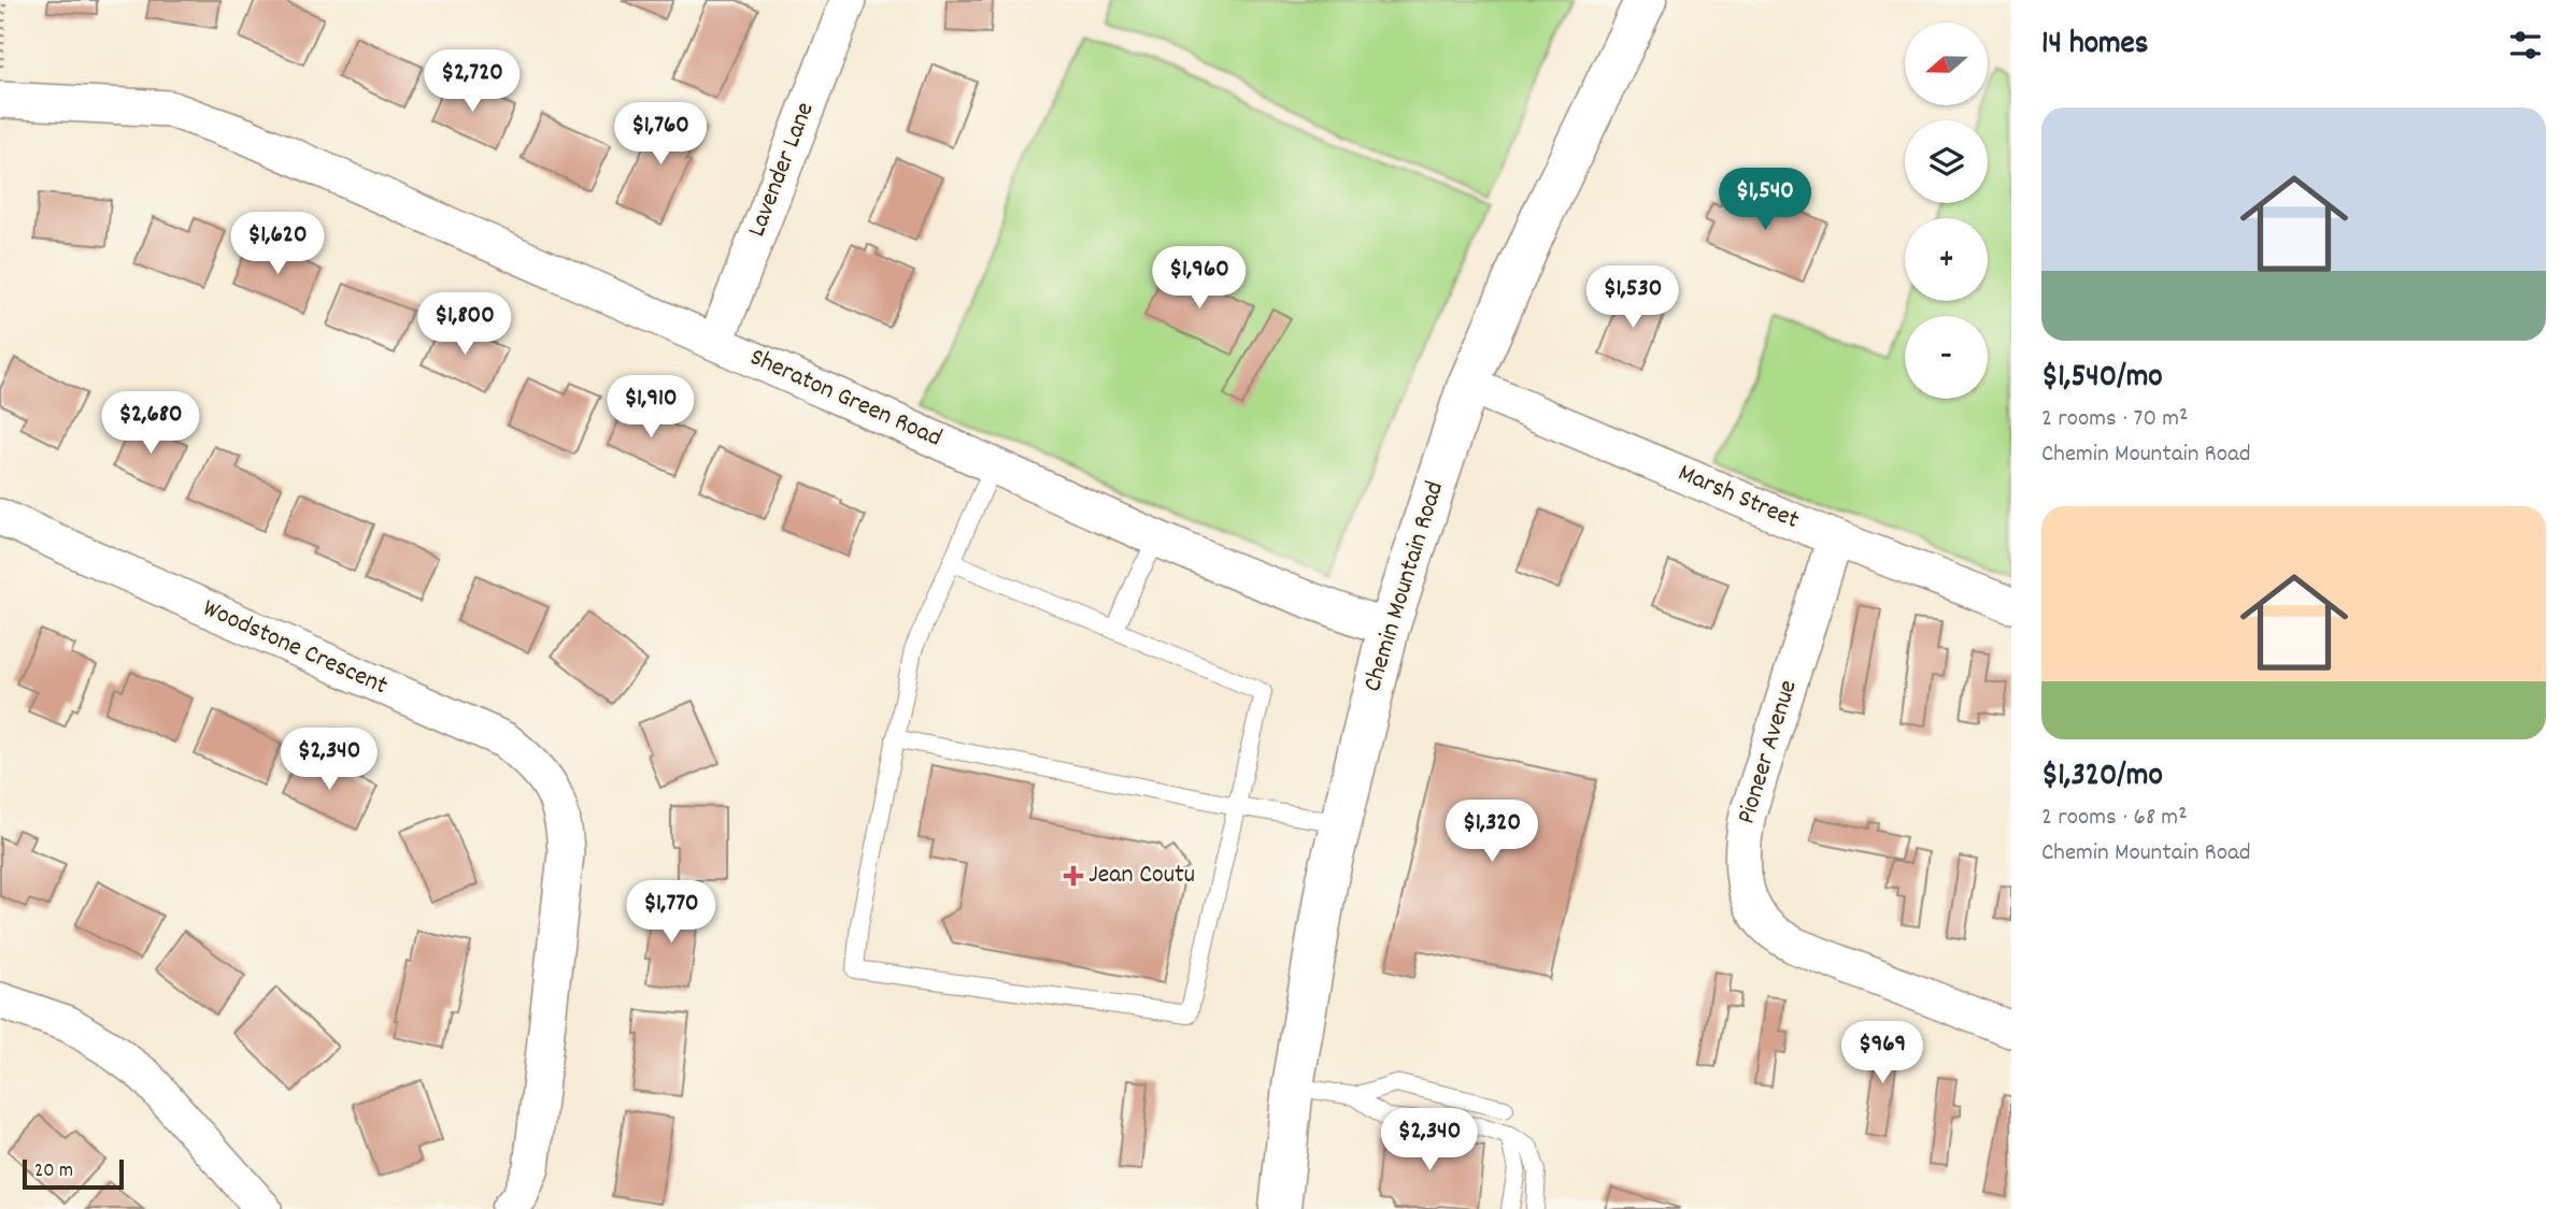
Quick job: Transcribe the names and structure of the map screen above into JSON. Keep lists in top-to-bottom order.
{
  "streets": {
    "main road": ["Chemin Mountain Road"],
    "street": [
      "Lavender Lane",
      "Sheraton Green Road",
      "Marsh Street",
      "Woodstone Crescent",
      "Pioneer Avenue"
    ]
  },
  "crossings": [
    ["Lavender Lane", "Sheraton Green Road"],
    ["Sheraton Green Road", "Chemin Mountain Road"],
    ["Marsh Street", "Chemin Mountain Road"],
    ["Marsh Street", "Pioneer Avenue"]
  ],
  "places": {
    "health": ["Jean Coutu"]
  },
  "scale_bar": "20 m",
  "north": "left",
  "page": {
    "heading": "14 homes",
    "map_buttons": ["+", "−"],
    "price": [
      "$2,720",
      "$1,760",
      "$1,540",
      "$1,620",
      "$1,960",
      "$1,530",
      "$1,800",
      "$1,910",
      "$2,680",
      "$2,340",
      "$1,320",
      "$1,770",
      "$969",
      "$2,340"
    ],
    "list": [
      {
        "name": "$1,540/mo",
        "note": "2 rooms · 70 m² · Chemin Mountain Road"
      },
      {
        "name": "$1,320/mo",
        "note": "2 rooms · 68 m² · Chemin Mountain Road"
      }
    ],
    "scale": "20 m"
  }
}
